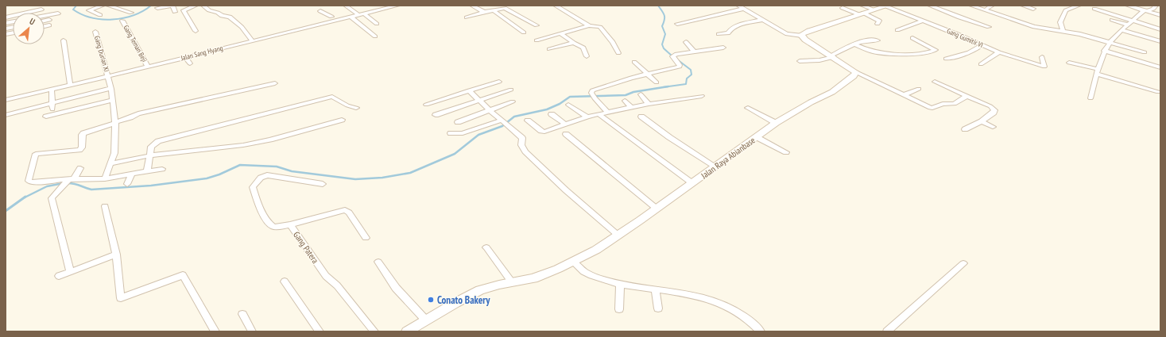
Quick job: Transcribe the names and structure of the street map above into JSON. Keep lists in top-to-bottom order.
{
  "streets": {
    "main road": ["Jalan Raya Abianbase"],
    "street": [
      "Gang Gumitir VI",
      "Gang Teman Beji",
      "Jalan Sang Hyang",
      "Gang DurIan XI",
      "Gang Patera"
    ]
  },
  "crossings": [
    ["Gang Teman Beji", "Jalan Sang Hyang"],
    ["Jalan Sang Hyang", "Gang DurIan XI"]
  ],
  "places": ["Conato Bakery"],
  "north": "top right"
}
